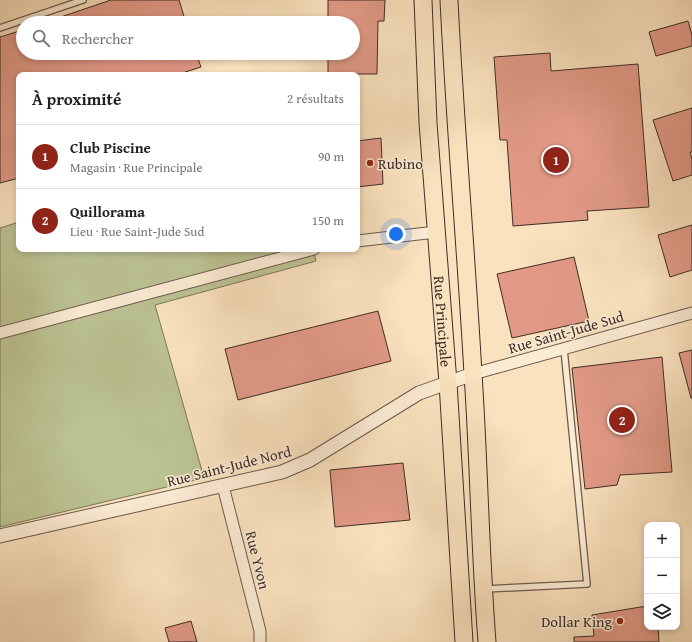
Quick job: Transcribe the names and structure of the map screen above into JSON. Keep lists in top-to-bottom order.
{
  "streets": {
    "main road": ["Rue Principale"],
    "street": ["Rue Saint-Jude Sud", "Rue Saint-Jude Nord", "Rue Yvon"]
  },
  "crossings": [
    ["Rue Principale", "Rue Saint-Jude Sud"],
    ["Rue Principale", "Rue Saint-Jude Nord"],
    ["Rue Saint-Jude Sud", "Rue Saint-Jude Nord"],
    ["Rue Saint-Jude Nord", "Rue Yvon"]
  ],
  "places": ["Rubino", "Dollar King"],
  "page": {
    "search": "Rechercher",
    "heading": ["À proximité", "2 résultats"],
    "list": [
      {
        "mark": "1",
        "name": "Club Piscine",
        "note": "Magasin · Rue Principale",
        "value": "90 m"
      },
      {
        "mark": "2",
        "name": "Quillorama",
        "note": "Lieu · Rue Saint-Jude Sud",
        "value": "150 m"
      }
    ],
    "pins": ["1", "2"],
    "map_buttons": ["+", "−"]
  }
}
